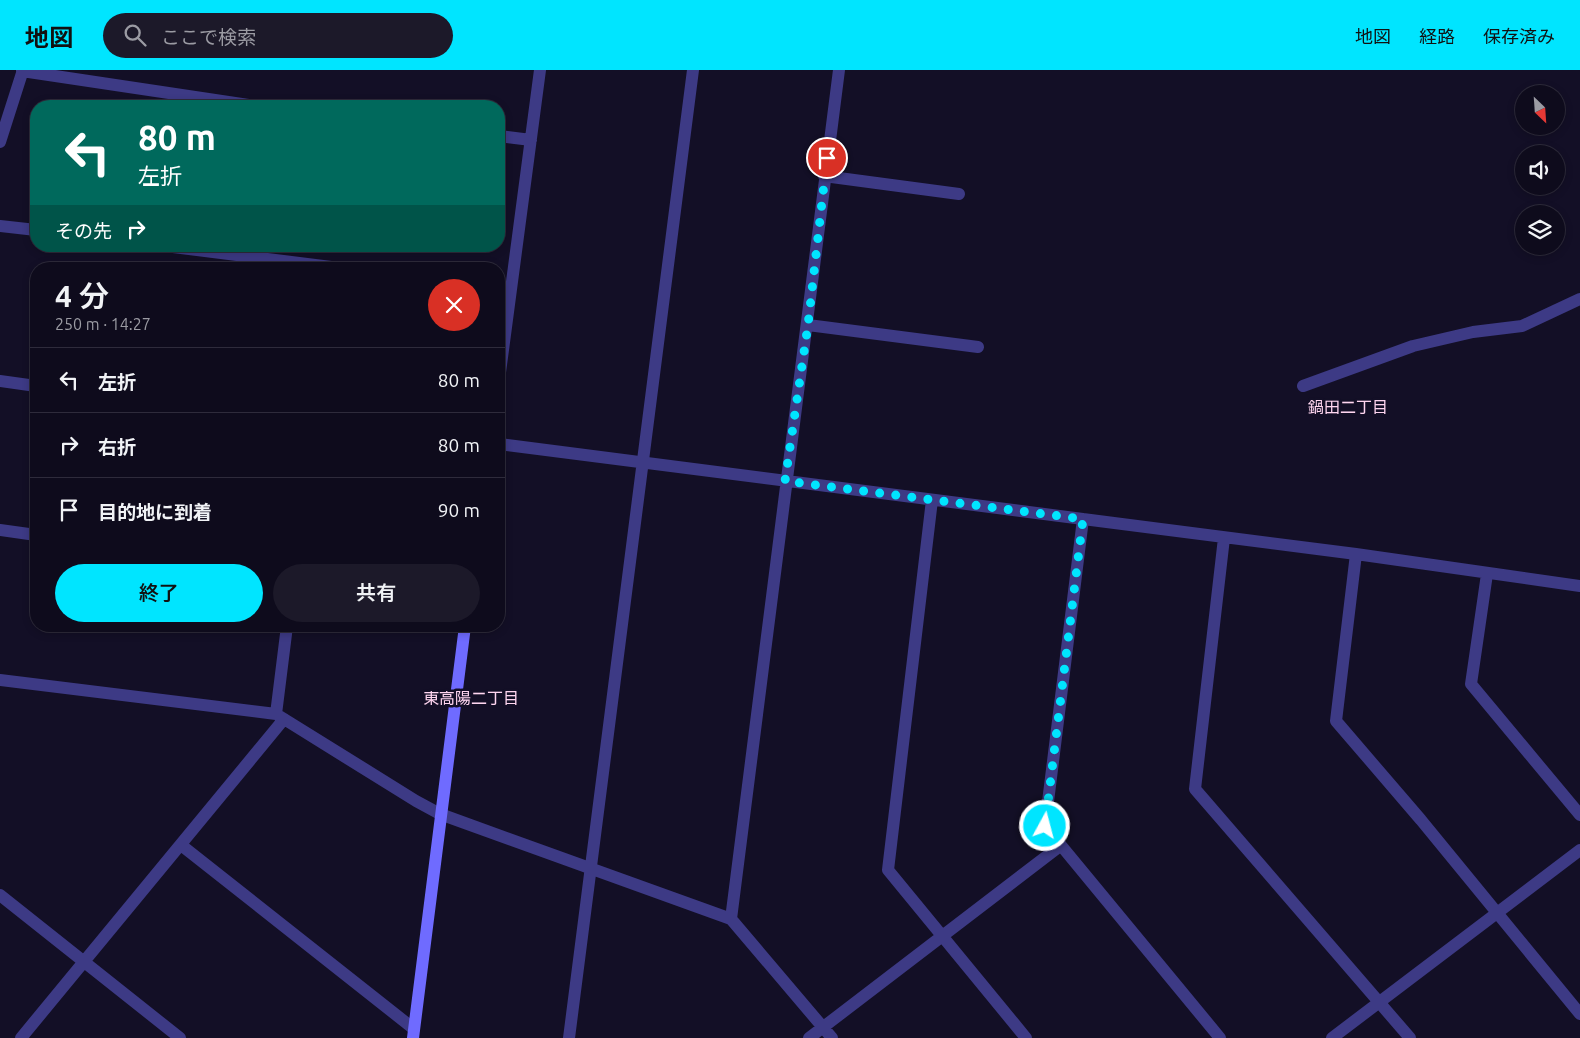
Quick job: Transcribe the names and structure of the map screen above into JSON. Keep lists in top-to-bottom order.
{
  "districts": ["鍋田二丁目", "東高陽二丁目"],
  "north": "bottom right",
  "page": {
    "header": "地図",
    "search": "ここで検索",
    "nav": ["地図", "経路", "保存済み"],
    "turn": ["80 m", "左折"],
    "then": "その先",
    "heading": ["4 分", "250 m · 14:27"],
    "list": [
      {
        "name": "左折",
        "value": "80 m"
      },
      {
        "name": "右折",
        "value": "80 m"
      },
      {
        "name": "目的地に到着",
        "value": "90 m"
      }
    ],
    "buttons": ["終了", "共有"]
  }
}
